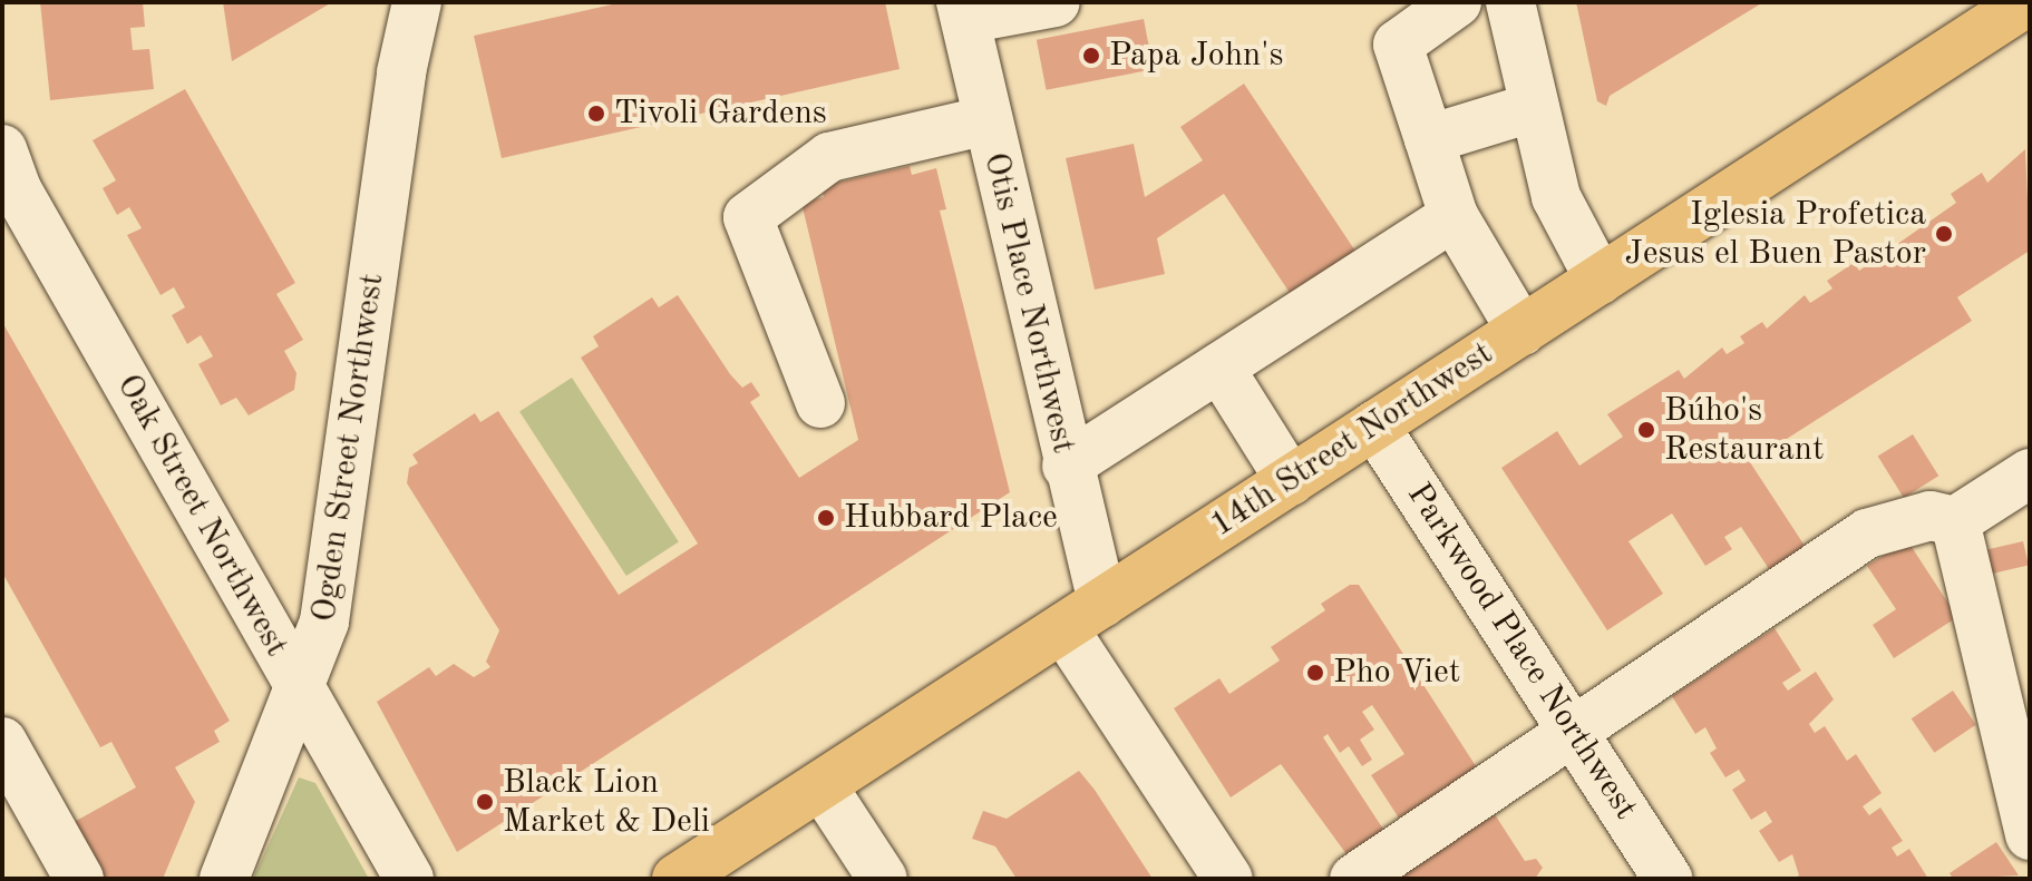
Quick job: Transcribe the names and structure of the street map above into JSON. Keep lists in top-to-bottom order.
{
  "streets": {
    "main road": ["14th Street Northwest"],
    "street": [
      "Otis Place Northwest",
      "Ogden Street Northwest",
      "Oak Street Northwest",
      "Parkwood Place Northwest"
    ]
  },
  "crossings": [
    ["Otis Place Northwest", "14th Street Northwest"],
    ["14th Street Northwest", "Parkwood Place Northwest"],
    ["Ogden Street Northwest", "Oak Street Northwest"]
  ],
  "places": [
    "Papa John's",
    "Tivoli Gardens",
    "Iglesia Profetica Jesus el Buen Pastor",
    "Búho's Restaurant",
    "Hubbard Place",
    "Pho Viet",
    "Black Lion Market & Deli"
  ]
}
